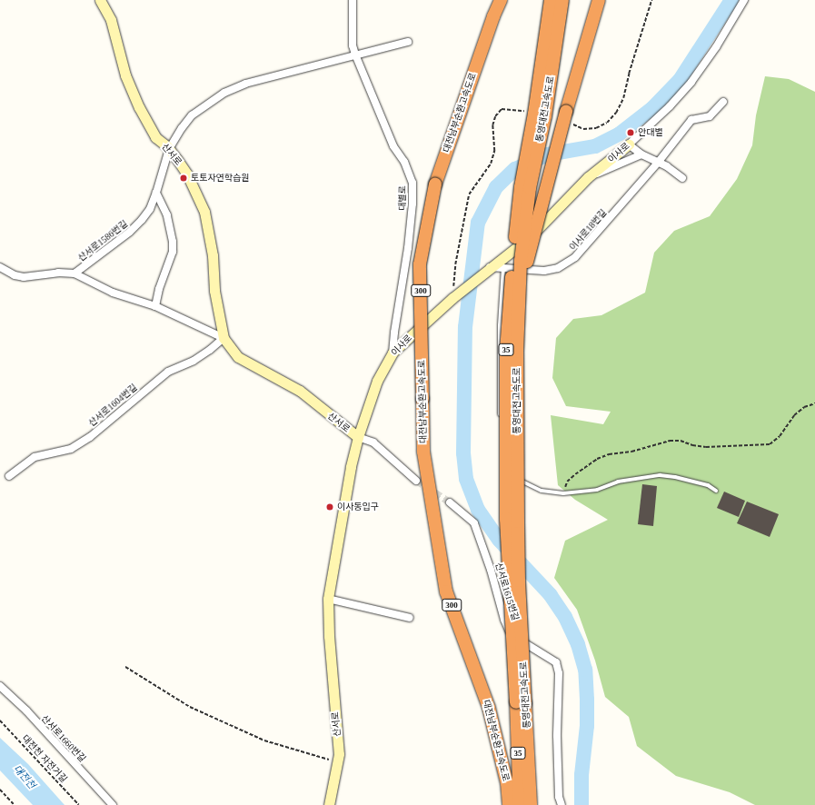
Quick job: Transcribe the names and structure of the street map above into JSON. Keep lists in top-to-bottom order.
{
  "streets": {
    "highway": [
      "통영대전고속도로",
      "대전남부순환고속도로",
      "300",
      "35"
    ],
    "street": [
      "이사로",
      "산서로",
      "대별로",
      "이사로18번길",
      "산서로1586번길",
      "산서로1604번길",
      "산서로1615번길",
      "산서로1660번길"
    ],
    "path": ["대전천 자전거길"]
  },
  "crossings": [
    ["이사로", "산서로"],
    ["이사로", "대별로"],
    ["이사로", "이사로18번길"],
    ["산서로", "산서로1586번길"],
    ["산서로", "산서로1604번길"]
  ],
  "water": ["대전천"],
  "places": ["안대별", "토토자연학습원", "이사동입구"]
}
